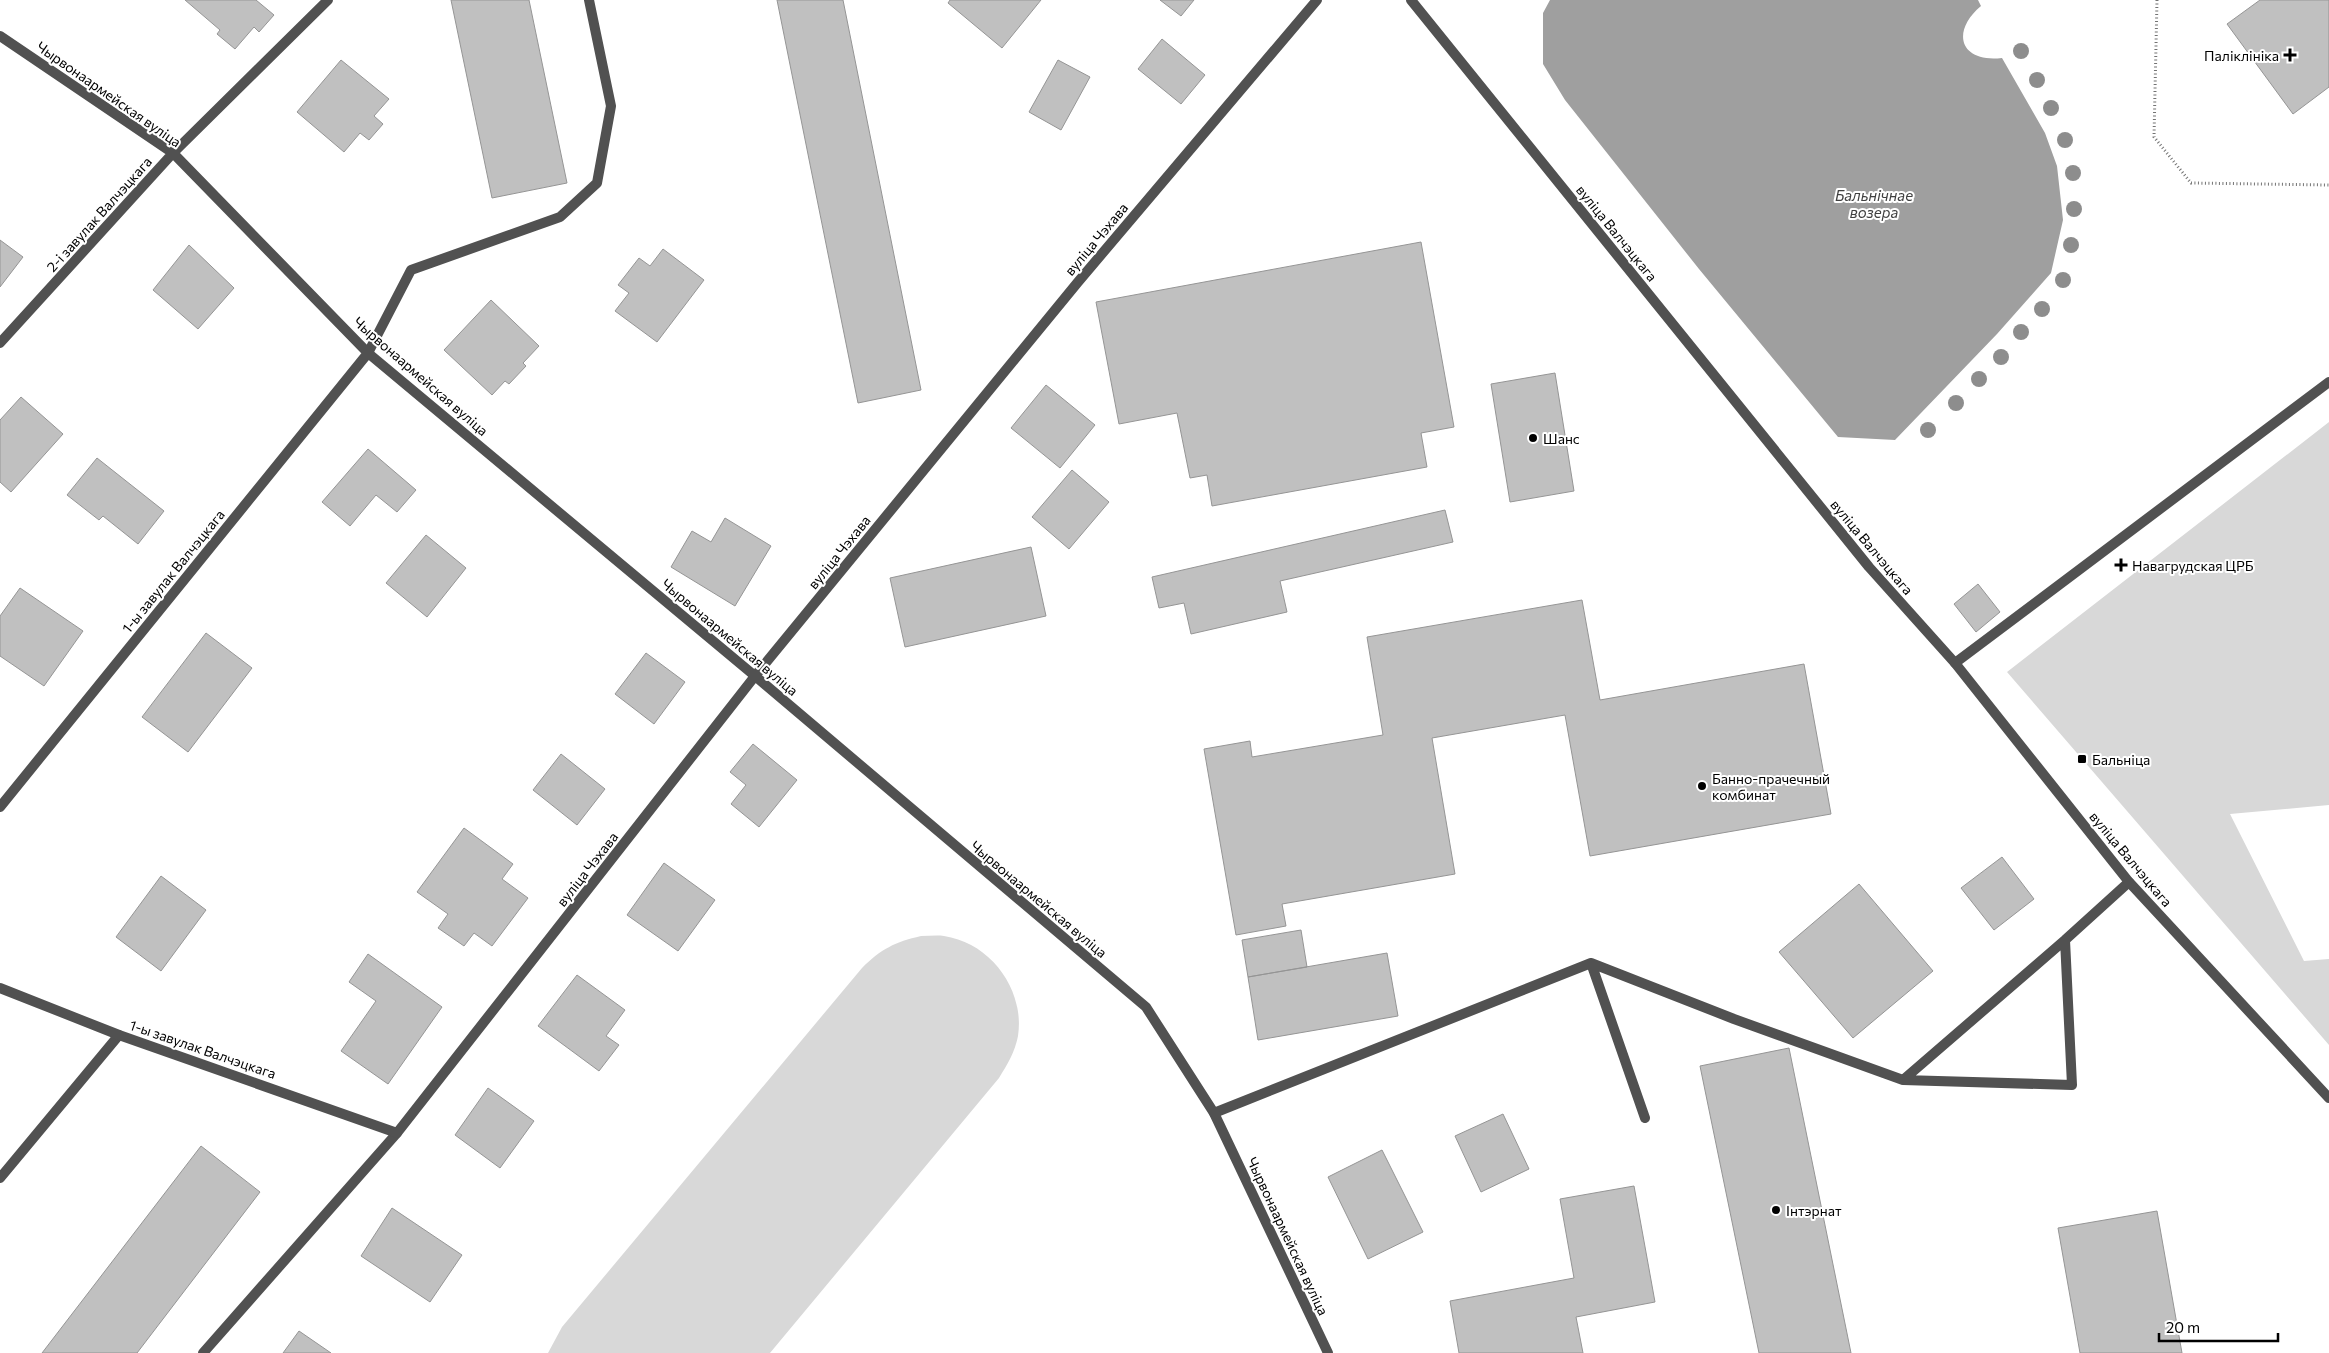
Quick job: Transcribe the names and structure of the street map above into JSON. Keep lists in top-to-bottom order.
{
  "streets": {
    "street": [
      "Чырвонаармейская вуліца",
      "2-і завулак Валчэцкага",
      "вуліца Валчэцкага",
      "вуліца Чэхава",
      "1-ы завулак Валчэцкага"
    ]
  },
  "crossings": [
    ["Чырвонаармейская вуліца", "2-і завулак Валчэцкага"],
    ["Чырвонаармейская вуліца", "вуліца Чэхава"],
    ["Чырвонаармейская вуліца", "1-ы завулак Валчэцкага"],
    ["вуліца Чэхава", "1-ы завулак Валчэцкага"]
  ],
  "water": ["Бальнічнае возера"],
  "places": {
    "health": ["Паліклініка", "Навагрудская ЦРБ"],
    "other": ["Шанс", "Банно-прачечный комбинат", "Інтэрнат"],
    "transit": ["Бальніца"]
  },
  "scale_bar": "20 m"
}
